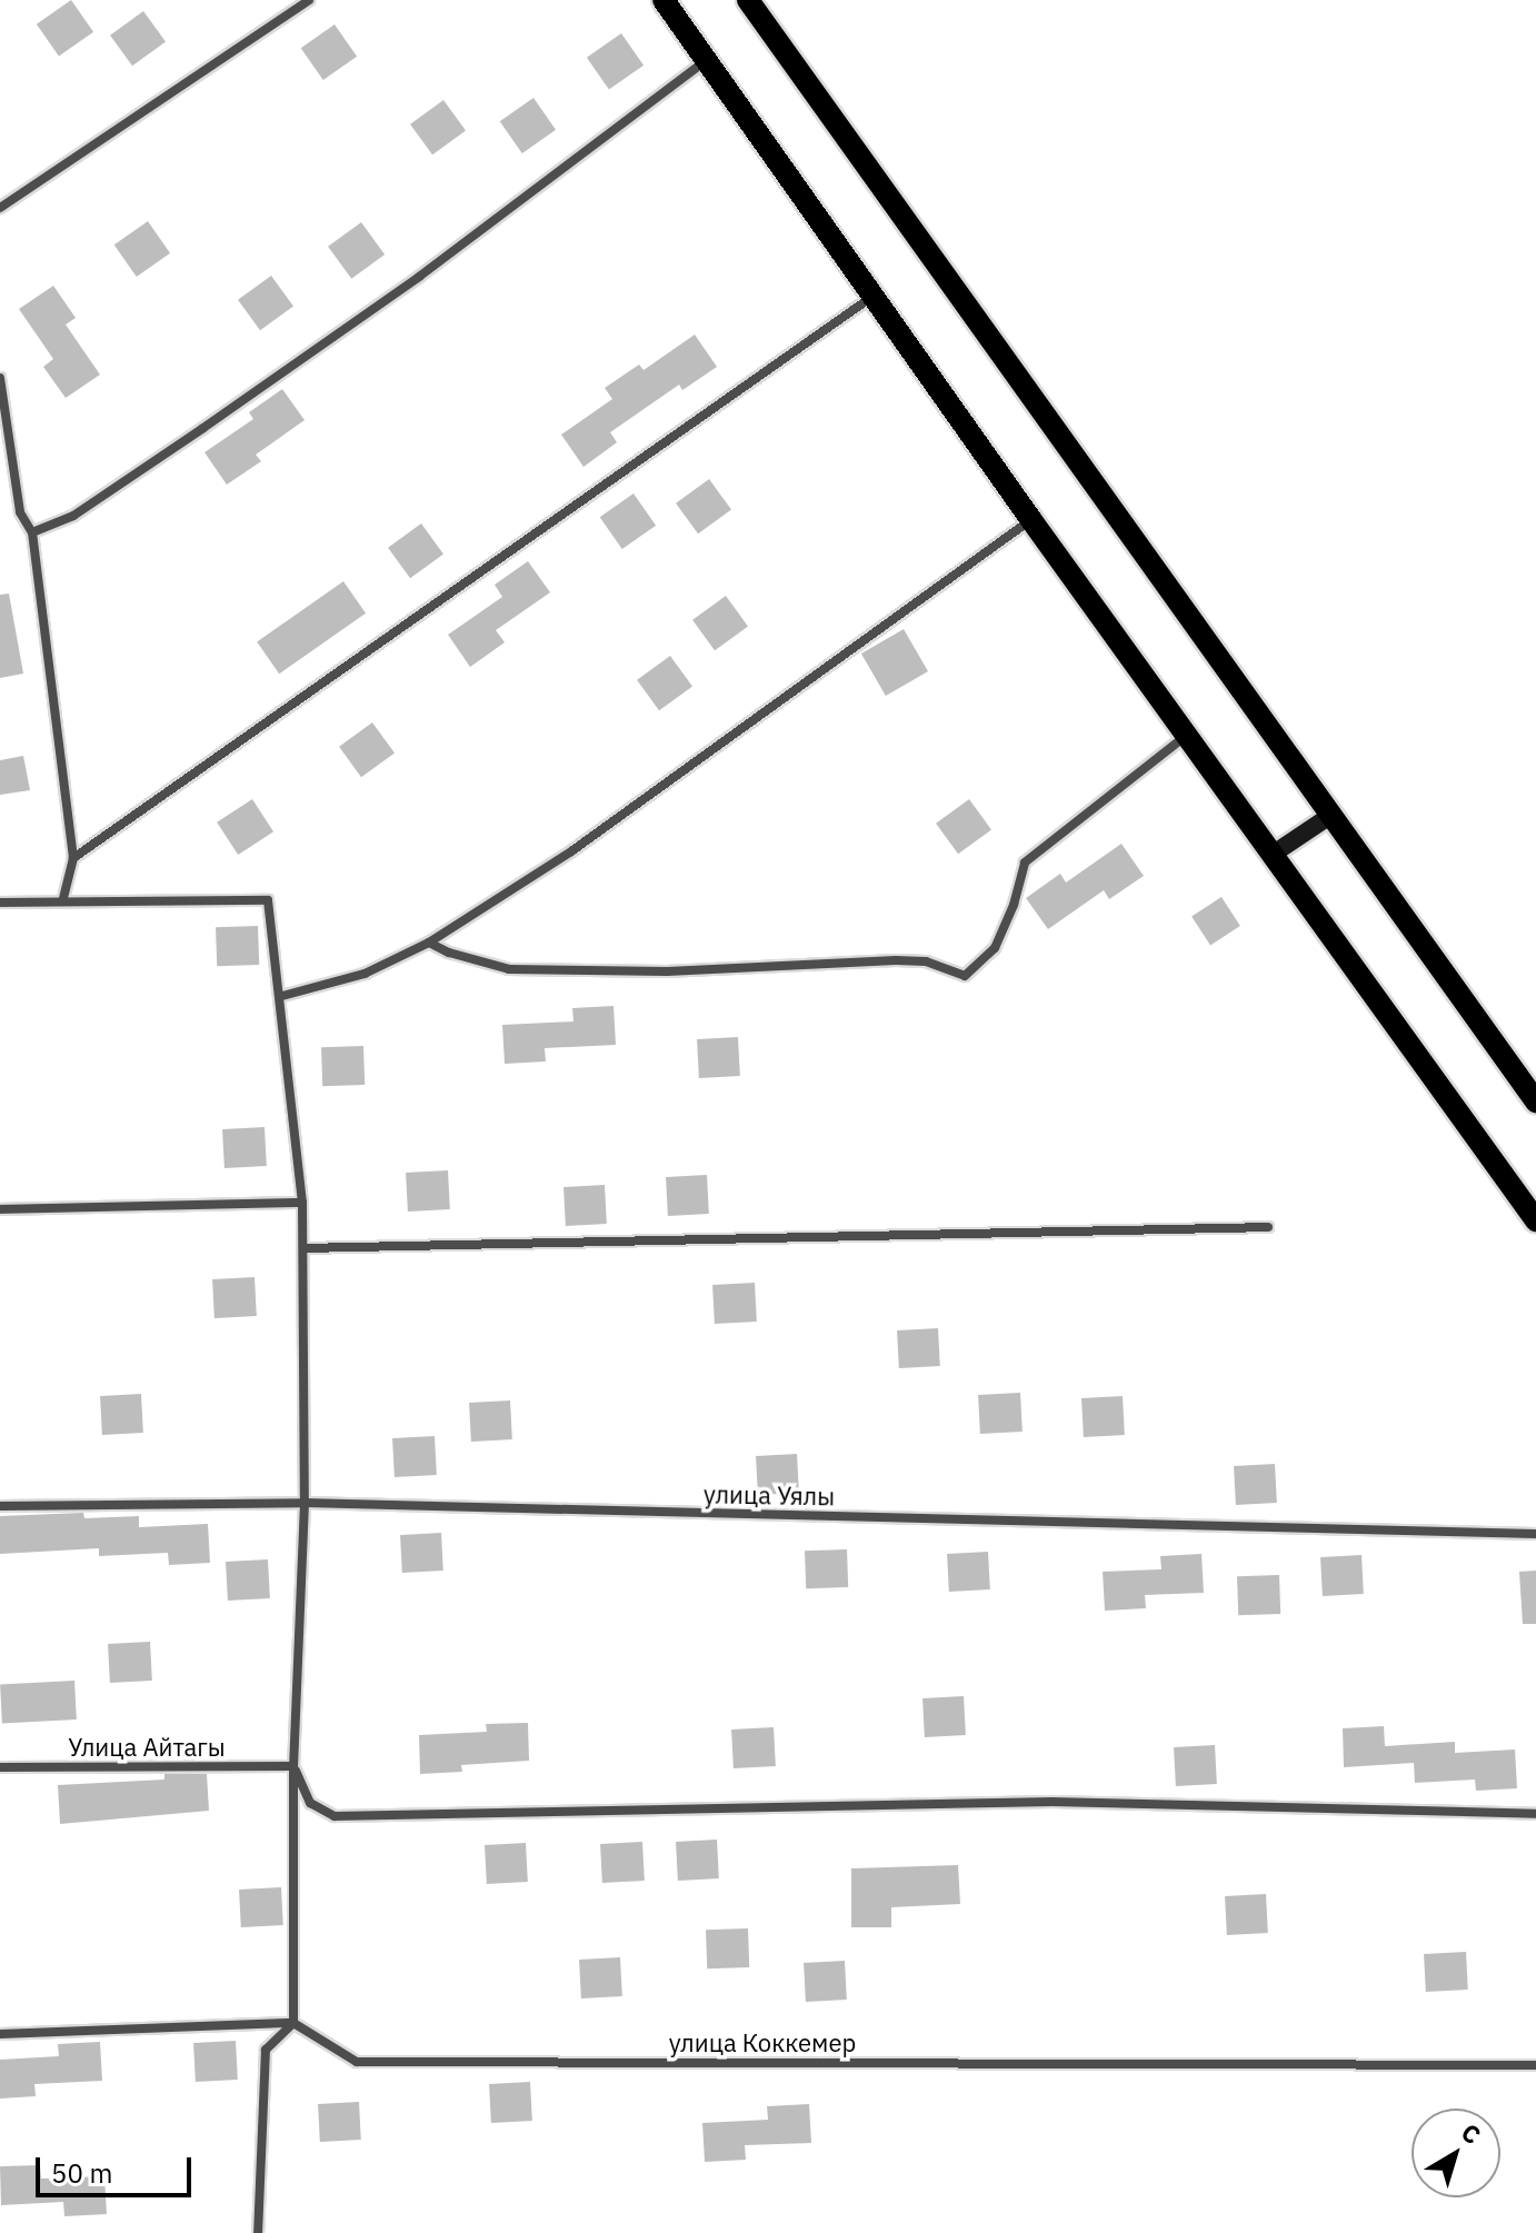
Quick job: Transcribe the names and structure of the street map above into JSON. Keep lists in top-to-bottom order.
{
  "streets": {
    "street": ["улица Уялы", "Улица Айтагы", "улица Коккемер"]
  },
  "scale_bar": "50 m",
  "north": "top right"
}
